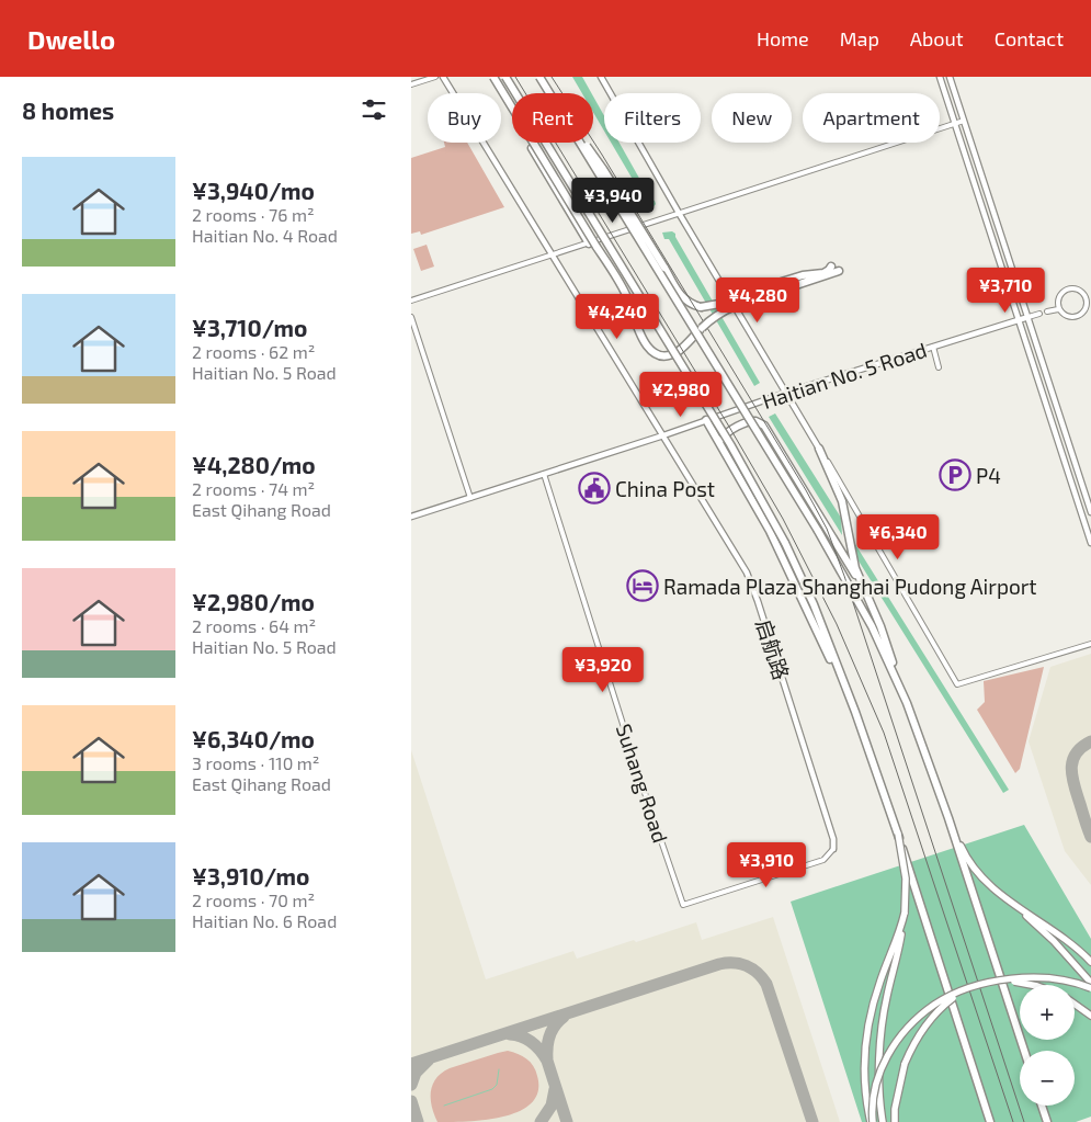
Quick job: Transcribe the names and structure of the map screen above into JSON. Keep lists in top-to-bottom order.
{
  "streets": {
    "street": ["Haitian No. 5 Road", "启航路", "Suhang Road"]
  },
  "crossings": [
    ["Haitian No. 5 Road", "启航路"],
    ["Haitian No. 5 Road", "Suhang Road"],
    ["启航路", "Suhang Road"]
  ],
  "places": {
    "parking": ["P4"],
    "public building": ["China Post"],
    "hotel": ["Ramada Plaza Shanghai Pudong Airport"]
  },
  "page": {
    "header": "Dwello",
    "nav": [
      "Home",
      "Map",
      "About",
      "Contact"
    ],
    "heading": "8 homes",
    "chip": [
      "Buy",
      "Rent",
      "Filters",
      "New",
      "Apartment"
    ],
    "list": [
      {
        "name": "¥3,940/mo",
        "note": "2 rooms · 76 m² · Haitian No. 4 Road"
      },
      {
        "name": "¥3,710/mo",
        "note": "2 rooms · 62 m² · Haitian No. 5 Road"
      },
      {
        "name": "¥4,280/mo",
        "note": "2 rooms · 74 m² · East Qihang Road"
      },
      {
        "name": "¥2,980/mo",
        "note": "2 rooms · 64 m² · Haitian No. 5 Road"
      },
      {
        "name": "¥6,340/mo",
        "note": "3 rooms · 110 m² · East Qihang Road"
      },
      {
        "name": "¥3,910/mo",
        "note": "2 rooms · 70 m² · Haitian No. 6 Road"
      }
    ],
    "price": [
      "¥3,940",
      "¥3,710",
      "¥4,280",
      "¥4,240",
      "¥2,980",
      "¥6,340",
      "¥3,920",
      "¥3,910"
    ],
    "map_buttons": ["+", "−"]
  }
}
